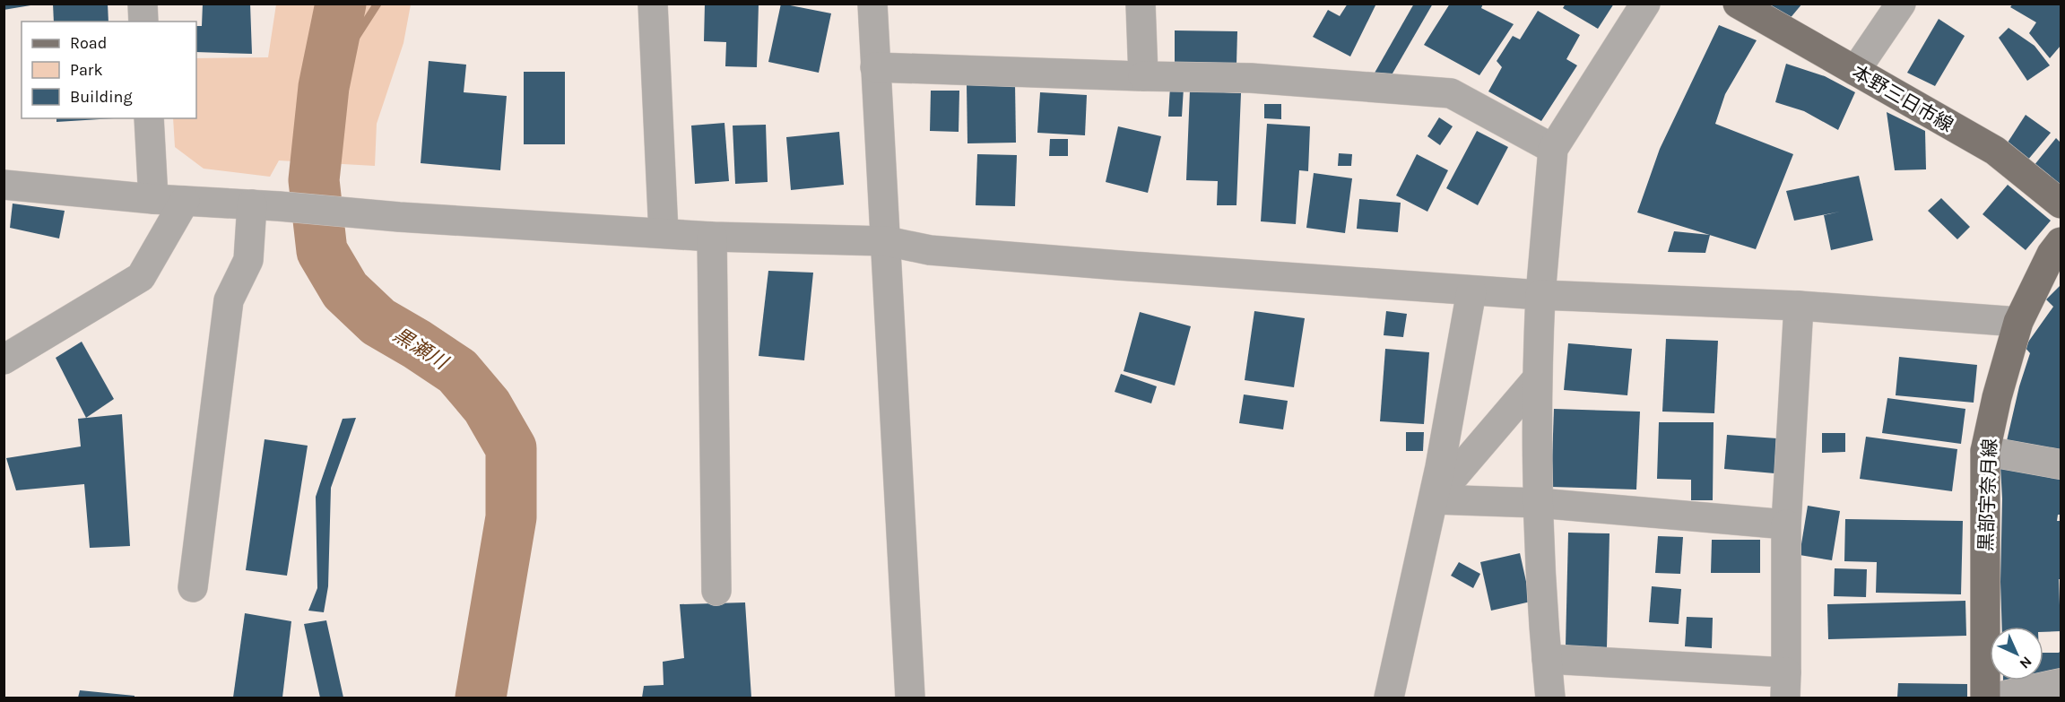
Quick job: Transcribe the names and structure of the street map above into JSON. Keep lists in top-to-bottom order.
{
  "streets": {
    "main road": ["本野三日市線", "黒部宇奈月線"]
  },
  "water": ["黒瀬川"],
  "legend": ["Road", "Park", "Building"],
  "north": "bottom right"
}
